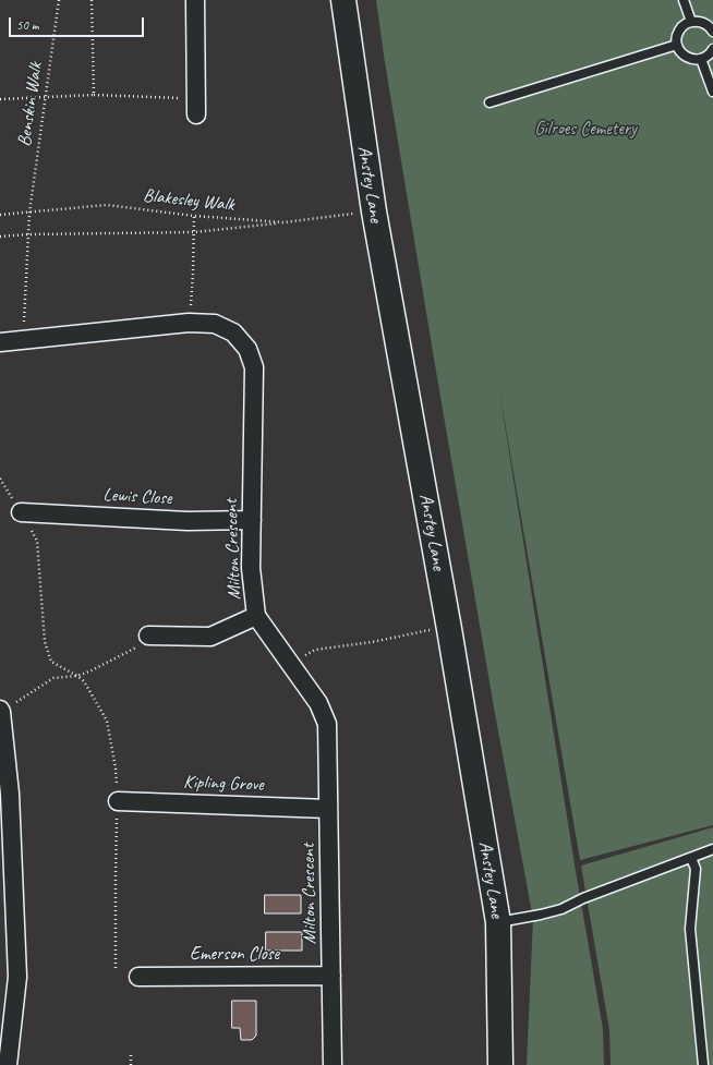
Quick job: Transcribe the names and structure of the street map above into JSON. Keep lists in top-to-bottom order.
{
  "streets": {
    "main road": ["Anstey Lane"],
    "street": [
      "Lewis Close",
      "Milton Crescent",
      "Kipling Grove",
      "Emerson Close"
    ],
    "path": ["Benskin Walk", "Blakesley Walk"]
  },
  "crossings": [
    ["Benskin Walk", "Blakesley Walk"],
    ["Benskin Walk", "Milton Crescent"],
    ["Anstey Lane", "Blakesley Walk"],
    ["Lewis Close", "Milton Crescent"],
    ["Milton Crescent", "Kipling Grove"],
    ["Milton Crescent", "Emerson Close"]
  ],
  "parks": ["Gilroes Cemetery"],
  "scale_bar": "50 m"
}
